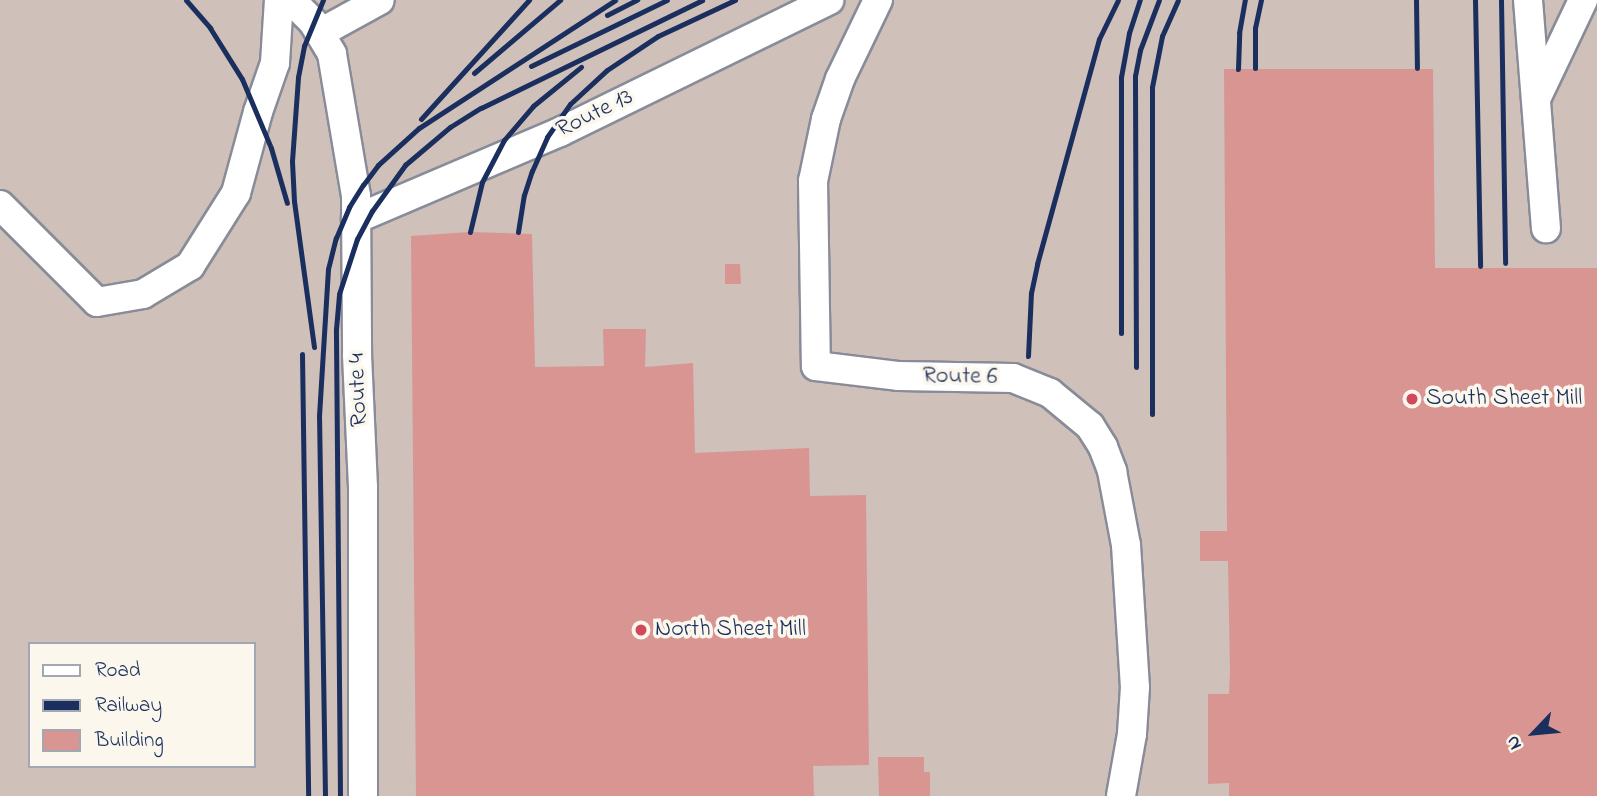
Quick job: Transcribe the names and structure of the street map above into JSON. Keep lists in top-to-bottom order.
{
  "streets": {
    "street": ["Route 13", "Route 6", "Route 4"]
  },
  "crossings": [
    ["Route 13", "Route 4"]
  ],
  "places": ["South Sheet Mill", "North Sheet Mill"],
  "legend": ["Road", "Railway", "Building"],
  "north": "bottom left"
}
